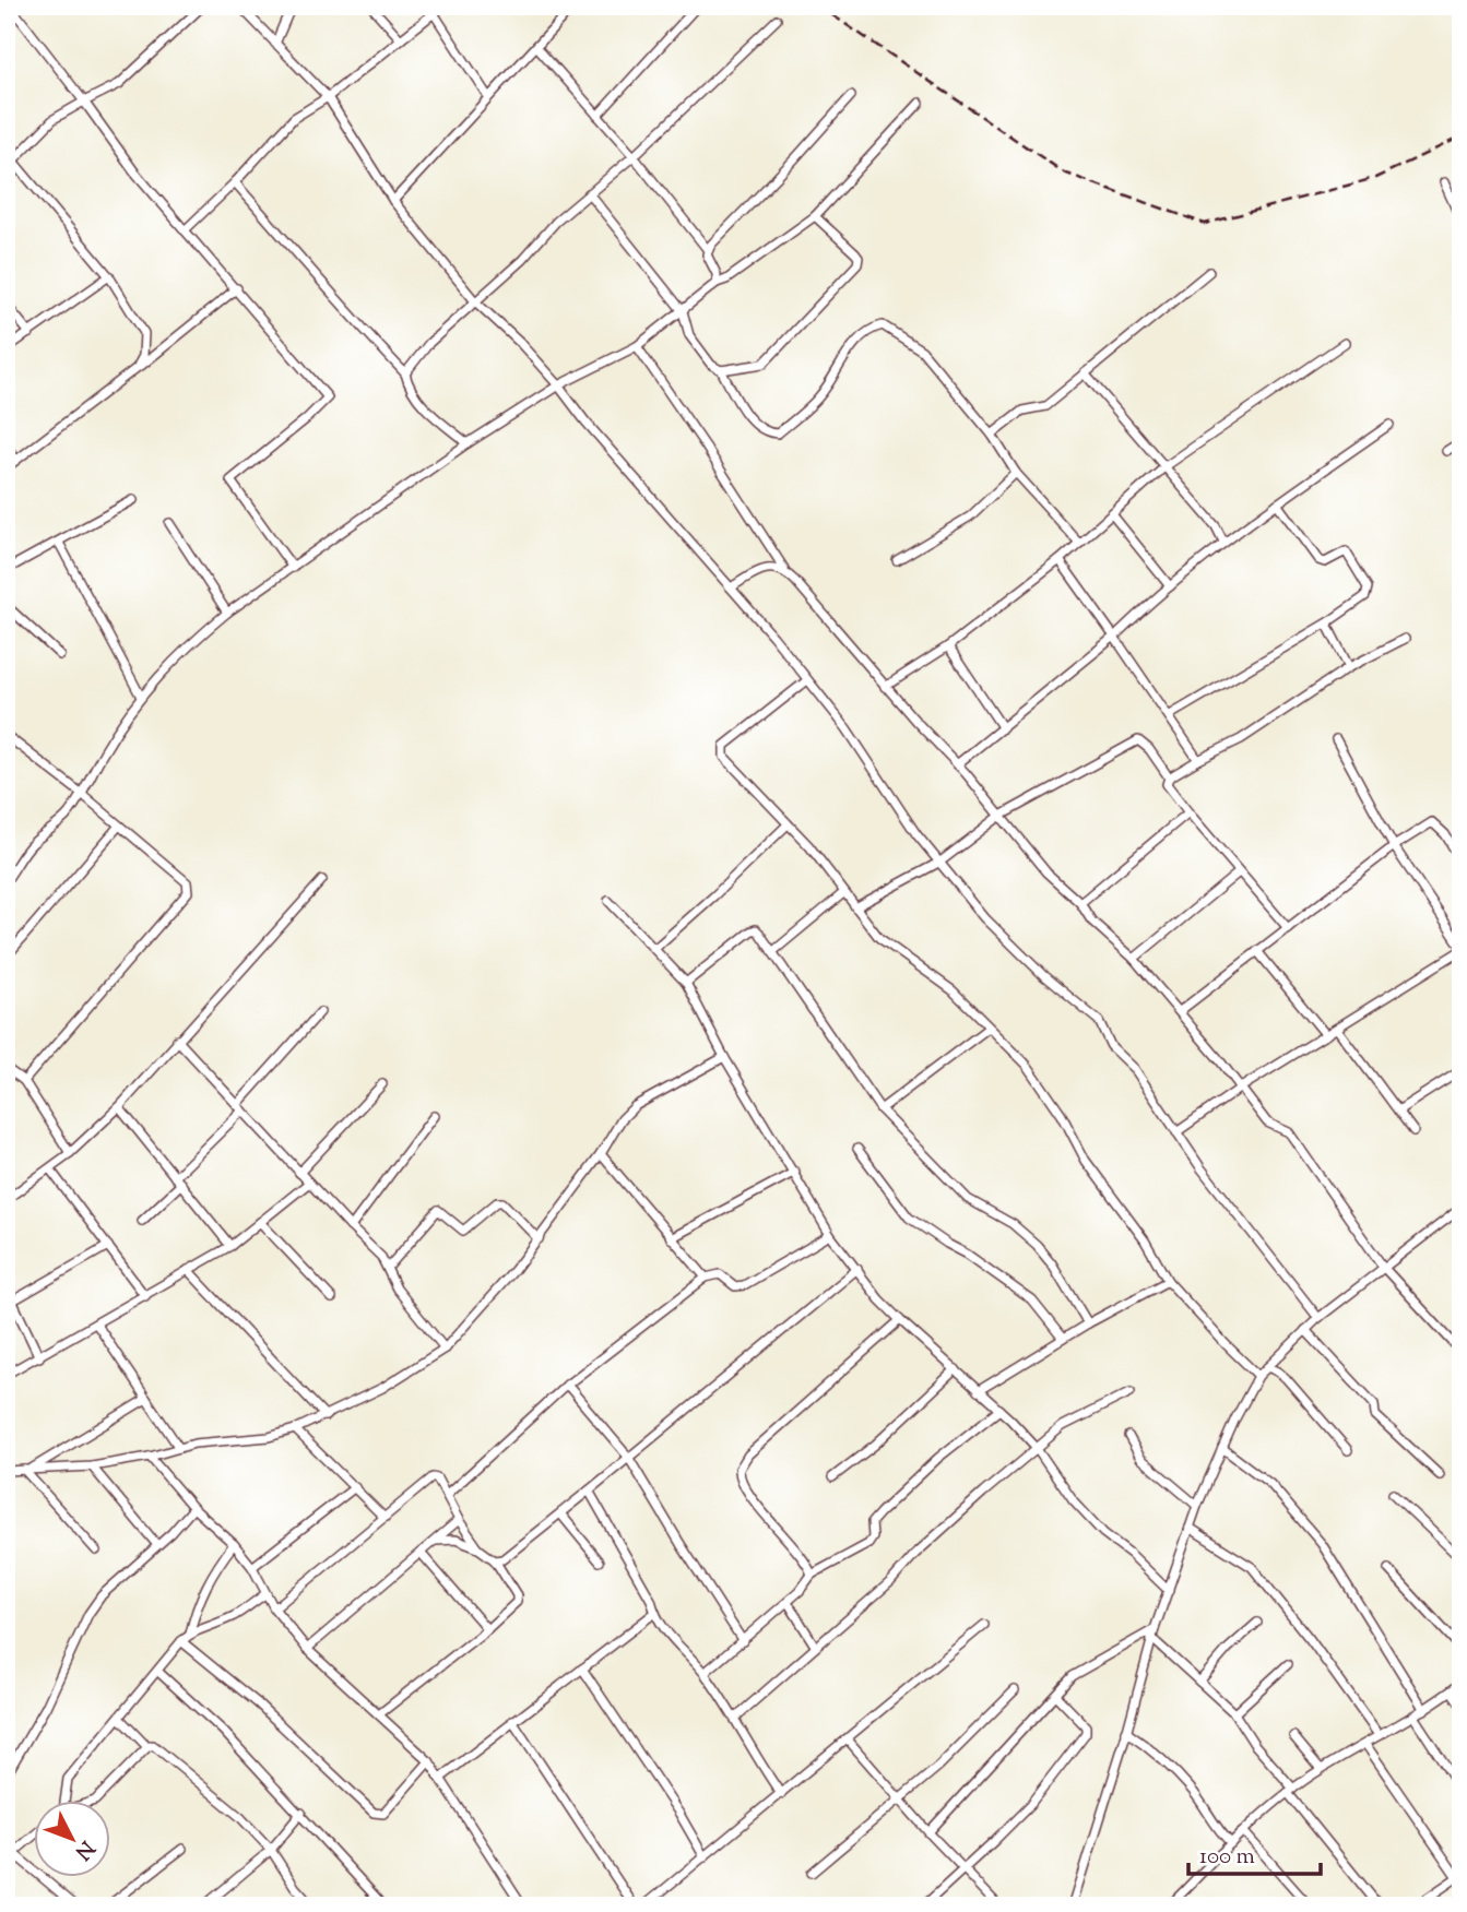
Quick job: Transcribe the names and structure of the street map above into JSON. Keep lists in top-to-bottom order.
{
  "scale_bar": "100 m",
  "north": "bottom right"
}
